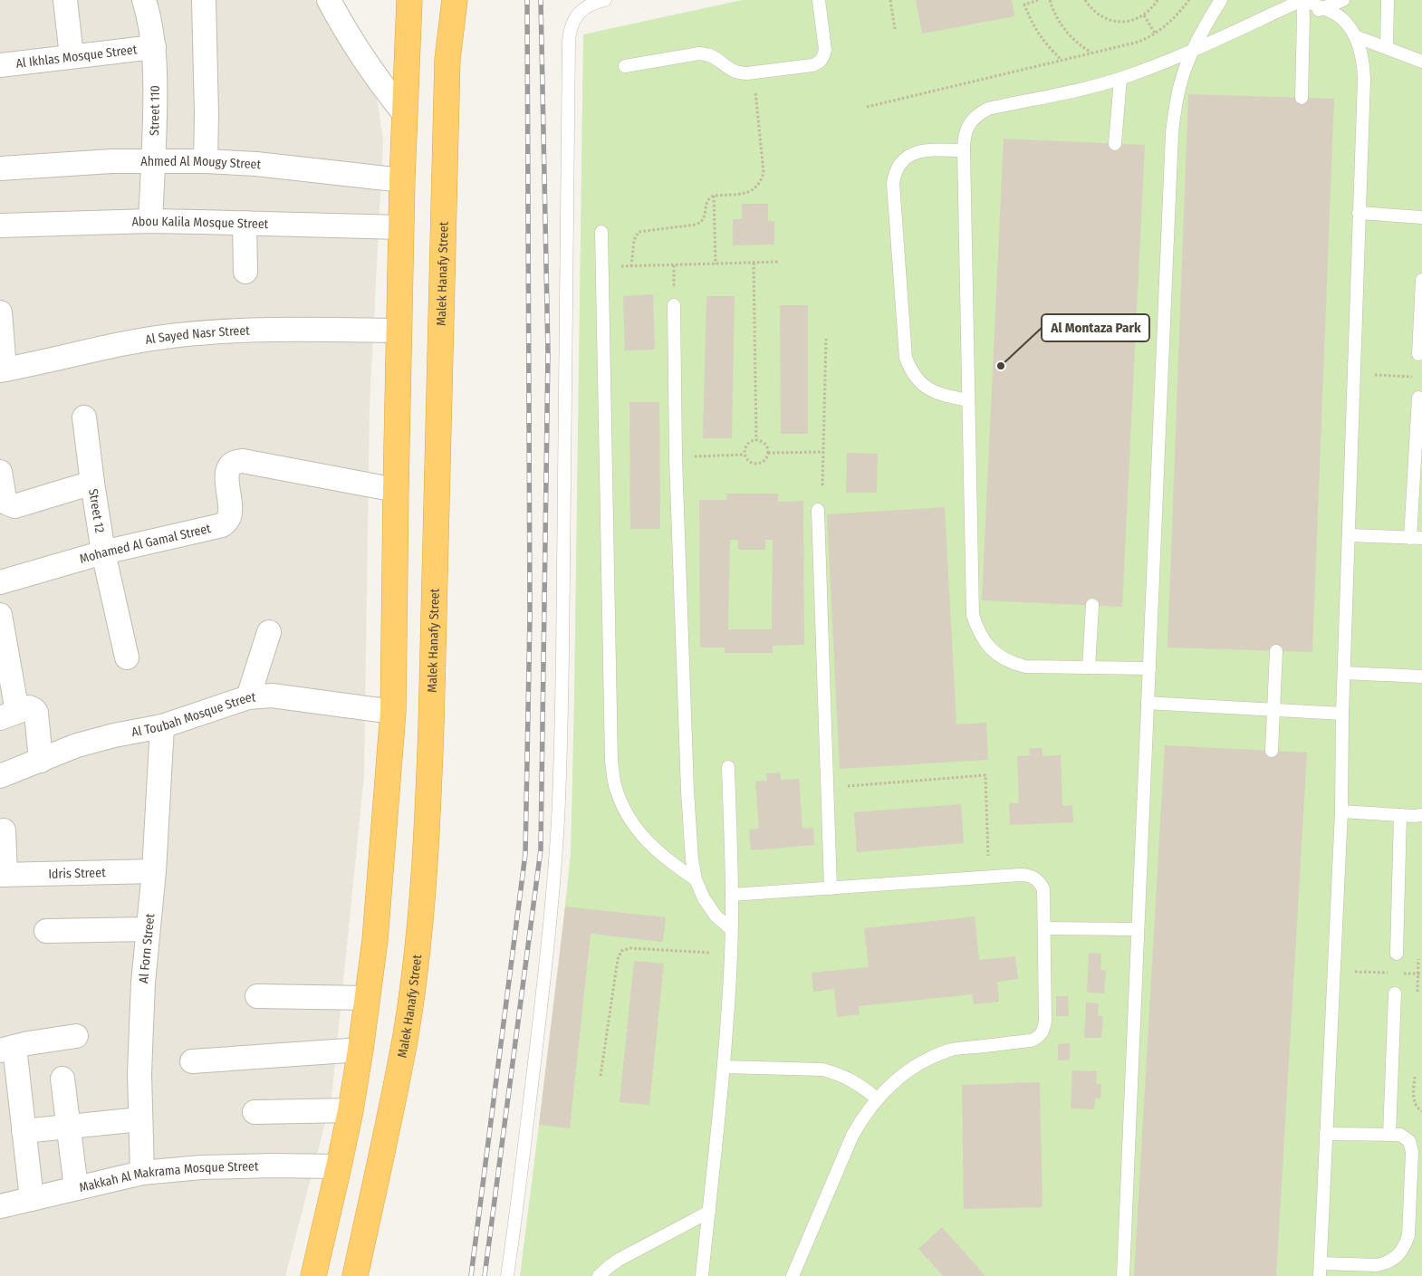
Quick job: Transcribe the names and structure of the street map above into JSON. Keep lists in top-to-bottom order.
{
  "streets": {
    "highway": ["Malek Hanafy Street"],
    "street": [
      "Al Ikhlas Mosque Street",
      "Street 110",
      "Ahmed Al Mougy Street",
      "Abou Kalila Mosque Street",
      "Al Sayed Nasr Street",
      "Street 12",
      "Mohamed Al Gamal Street",
      "Al Toubah Mosque Street",
      "Idris Street",
      "Al Forn Street",
      "Makkah Al Makrama Mosque Street"
    ]
  },
  "crossings": [
    ["Al Ikhlas Mosque Street", "Street 110"],
    ["Street 110", "Ahmed Al Mougy Street"],
    ["Street 110", "Abou Kalila Mosque Street"],
    ["Street 12", "Mohamed Al Gamal Street"],
    ["Al Toubah Mosque Street", "Al Forn Street"],
    ["Idris Street", "Al Forn Street"],
    ["Al Forn Street", "Makkah Al Makrama Mosque Street"]
  ],
  "places": ["Al Montaza Park"]
}
